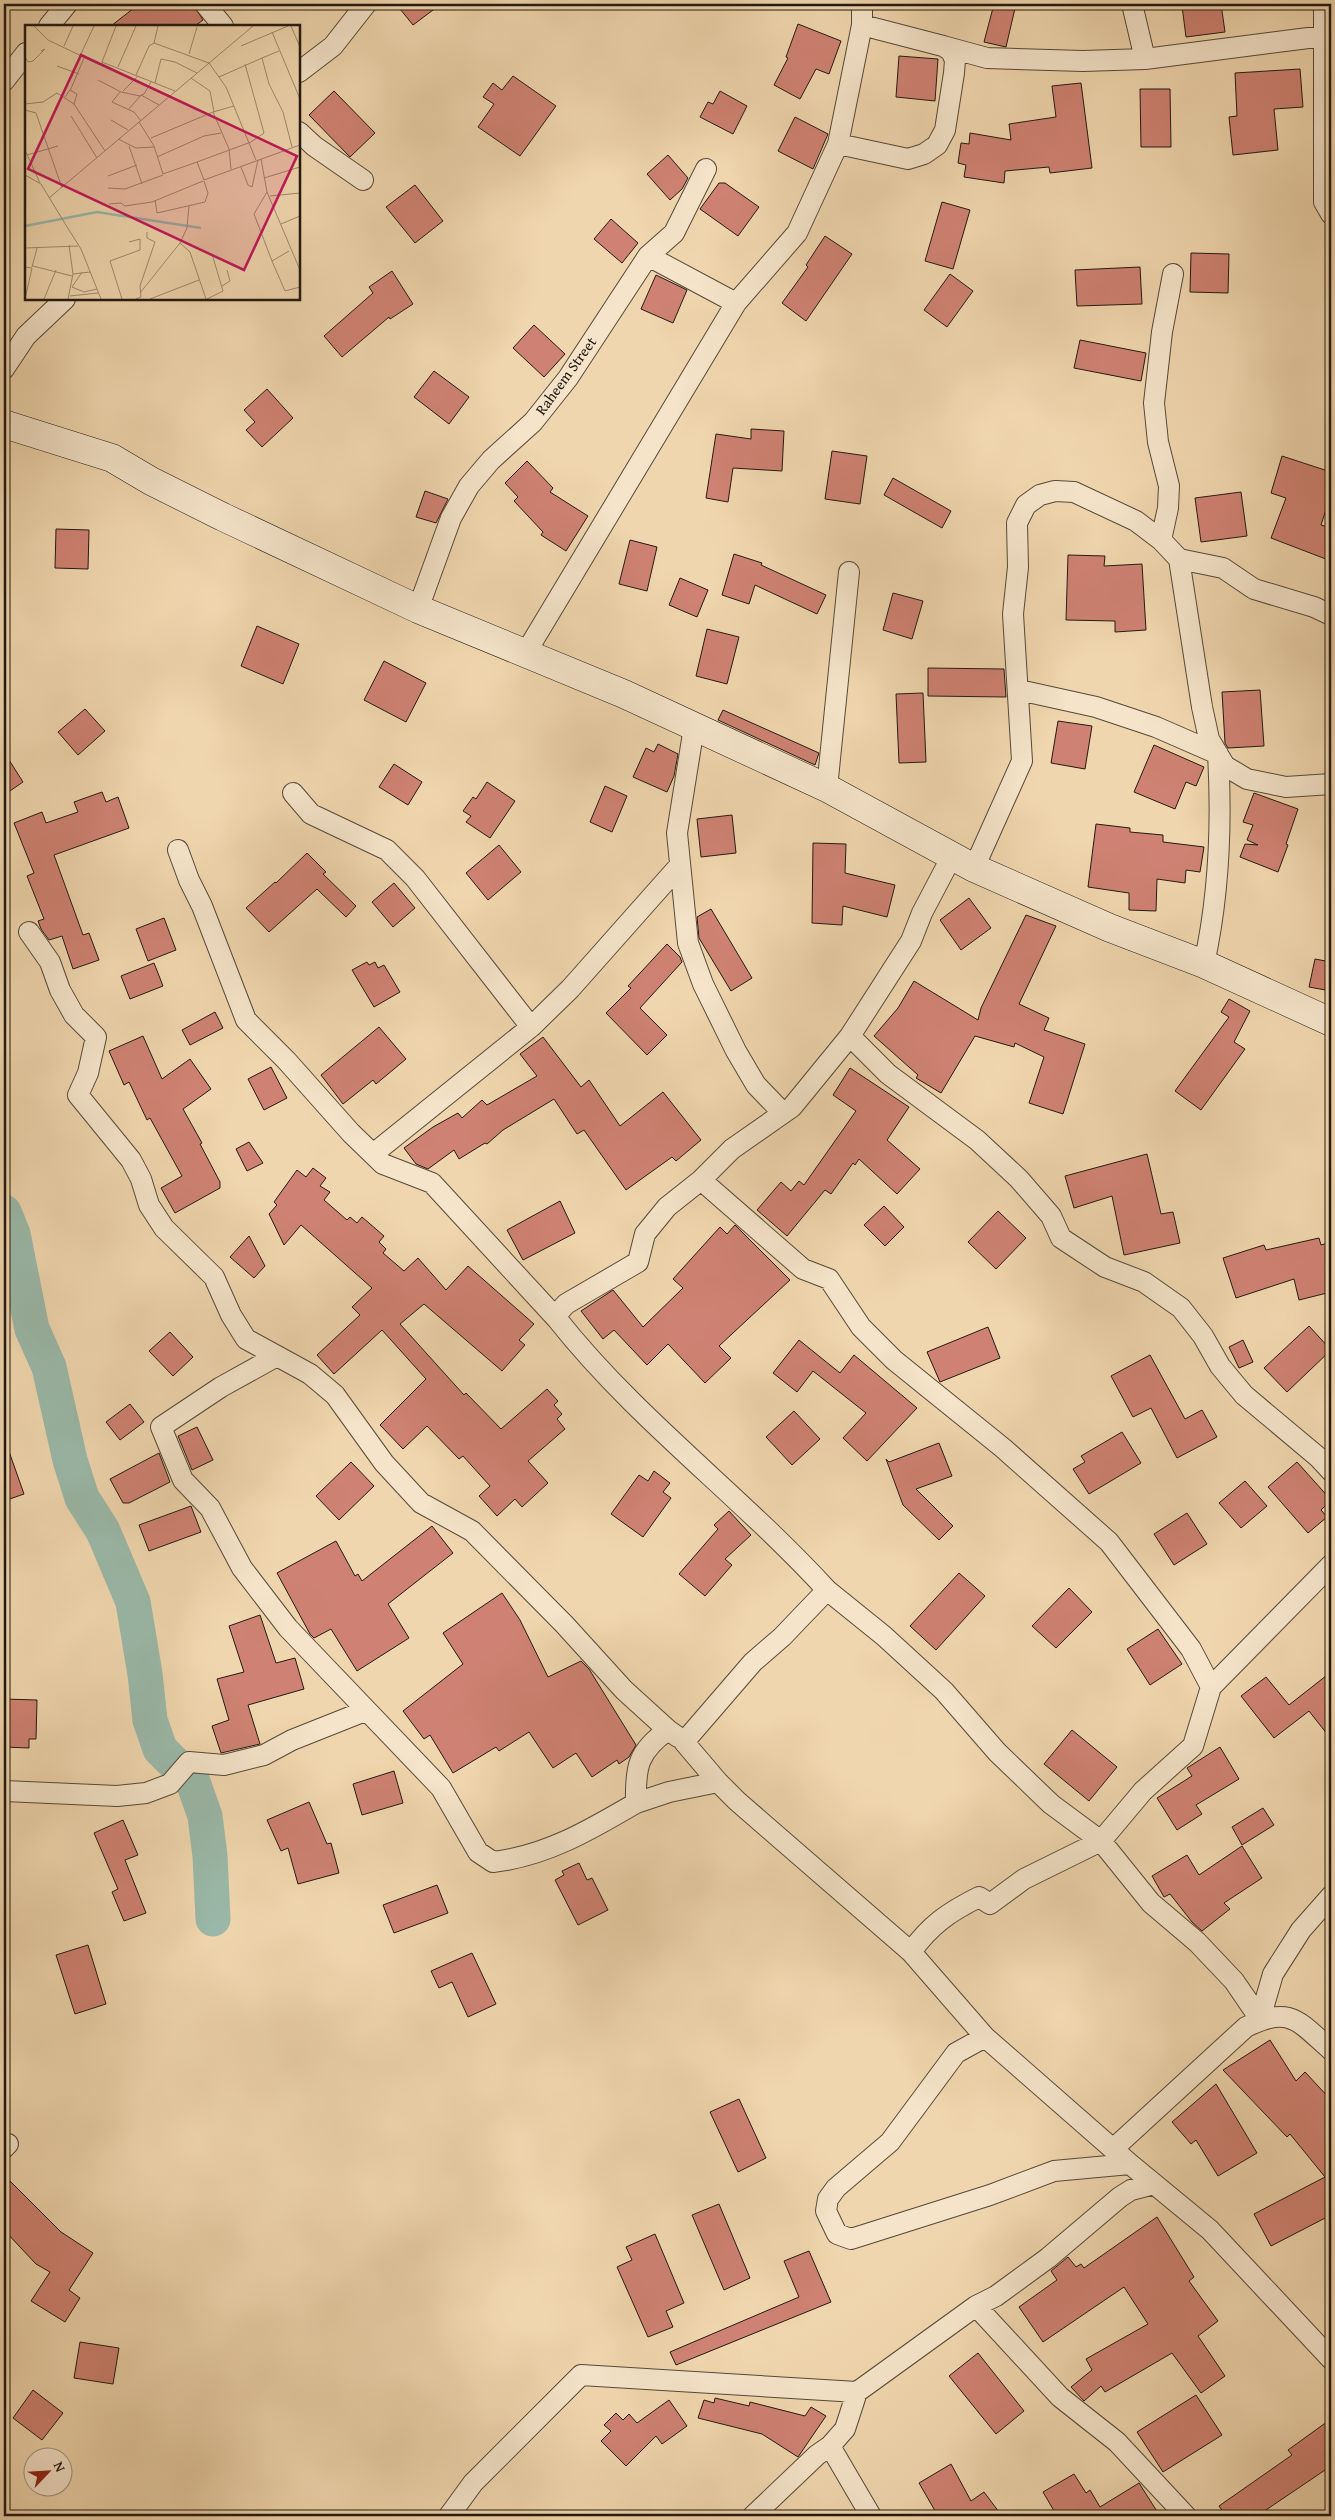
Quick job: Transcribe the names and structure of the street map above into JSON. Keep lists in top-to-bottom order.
{
  "streets": {
    "street": ["Raheem Street"]
  },
  "north": "top right"
}
